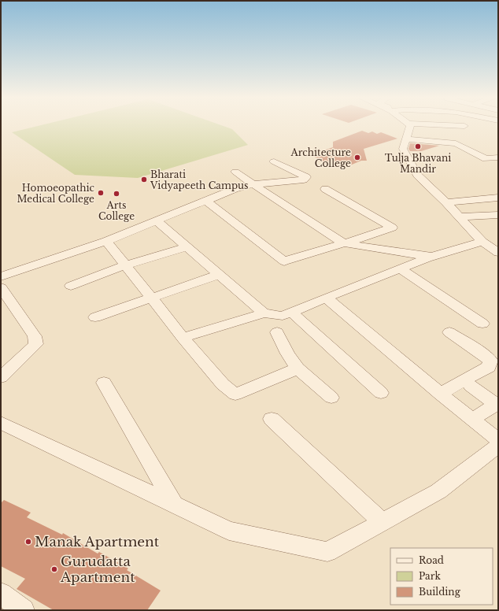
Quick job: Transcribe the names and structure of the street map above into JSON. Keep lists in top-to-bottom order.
{
  "places": [
    "Tulja Bhavani Mandir",
    "Architecture College",
    "Bharati Vidyapeeth Campus",
    "Homoeopathic Medical College",
    "Arts College",
    "Manak Apartment",
    "Gurudatta Apartment"
  ],
  "legend": ["Road", "Park", "Building"]
}
